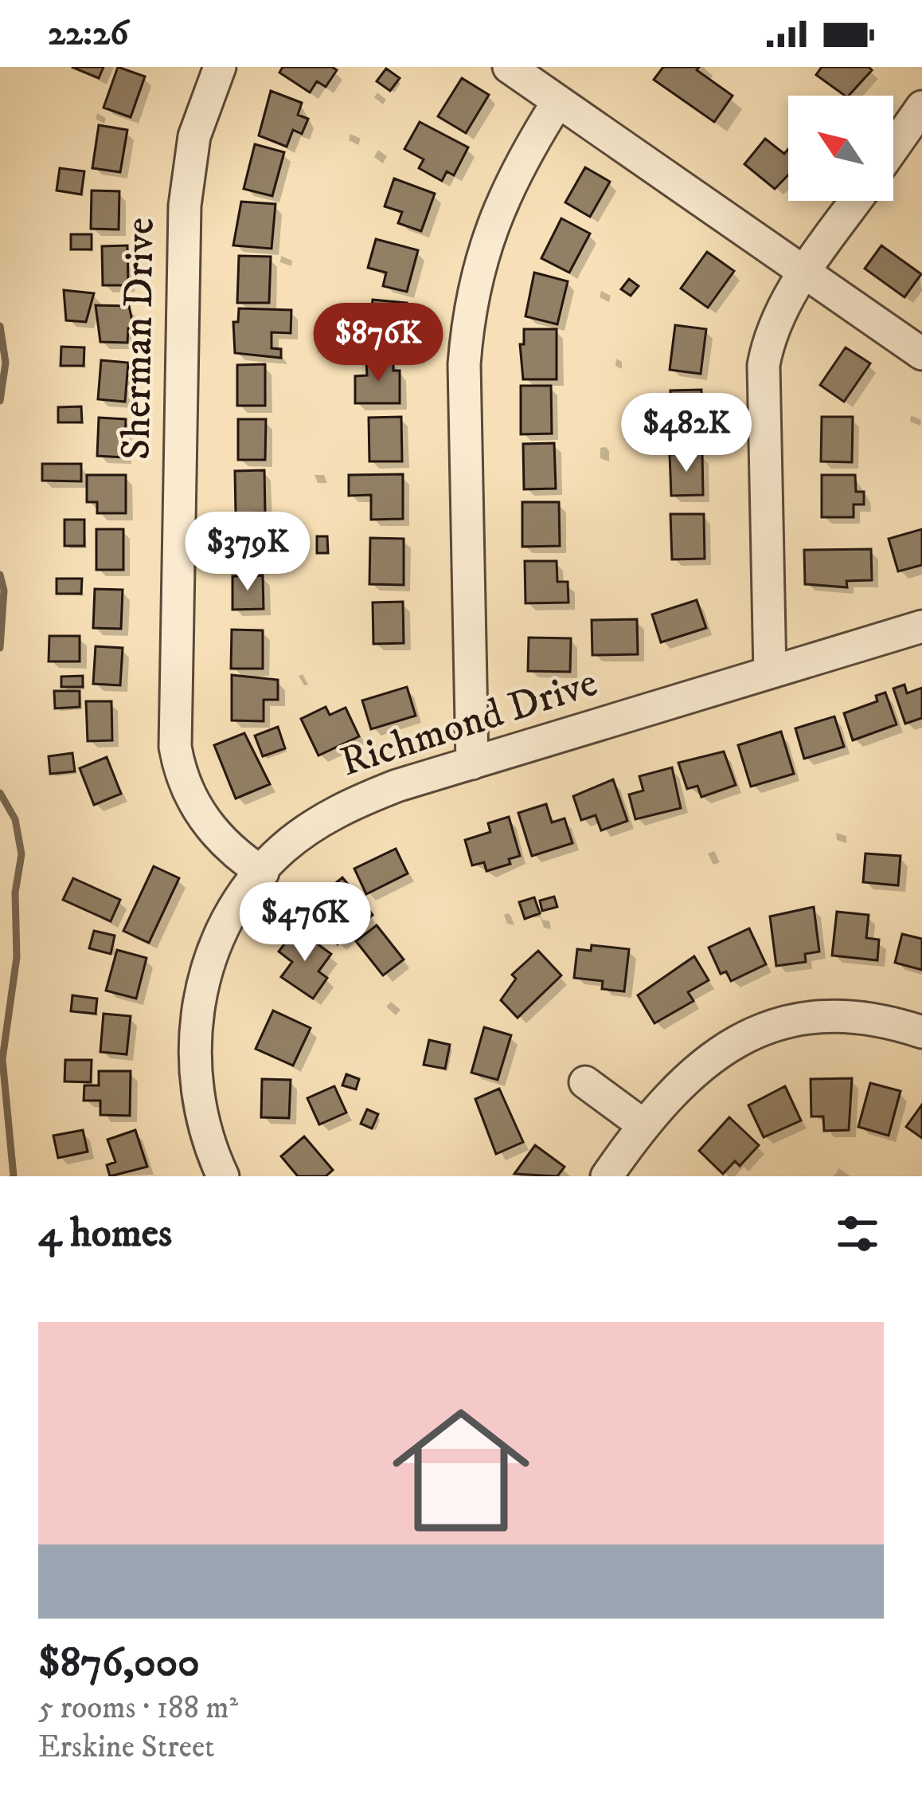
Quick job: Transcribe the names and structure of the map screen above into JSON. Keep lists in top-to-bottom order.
{
  "streets": {
    "street": ["Sherman Drive", "Richmond Drive"]
  },
  "crossings": [
    ["Sherman Drive", "Richmond Drive"]
  ],
  "north": "top left",
  "page": {
    "status": "22:26",
    "price": [
      "$876K",
      "$482K",
      "$379K",
      "$476K"
    ],
    "heading": "4 homes",
    "list": [
      {
        "name": "$876,000",
        "note": "5 rooms · 188 m² · Erskine Street"
      }
    ]
  }
}
